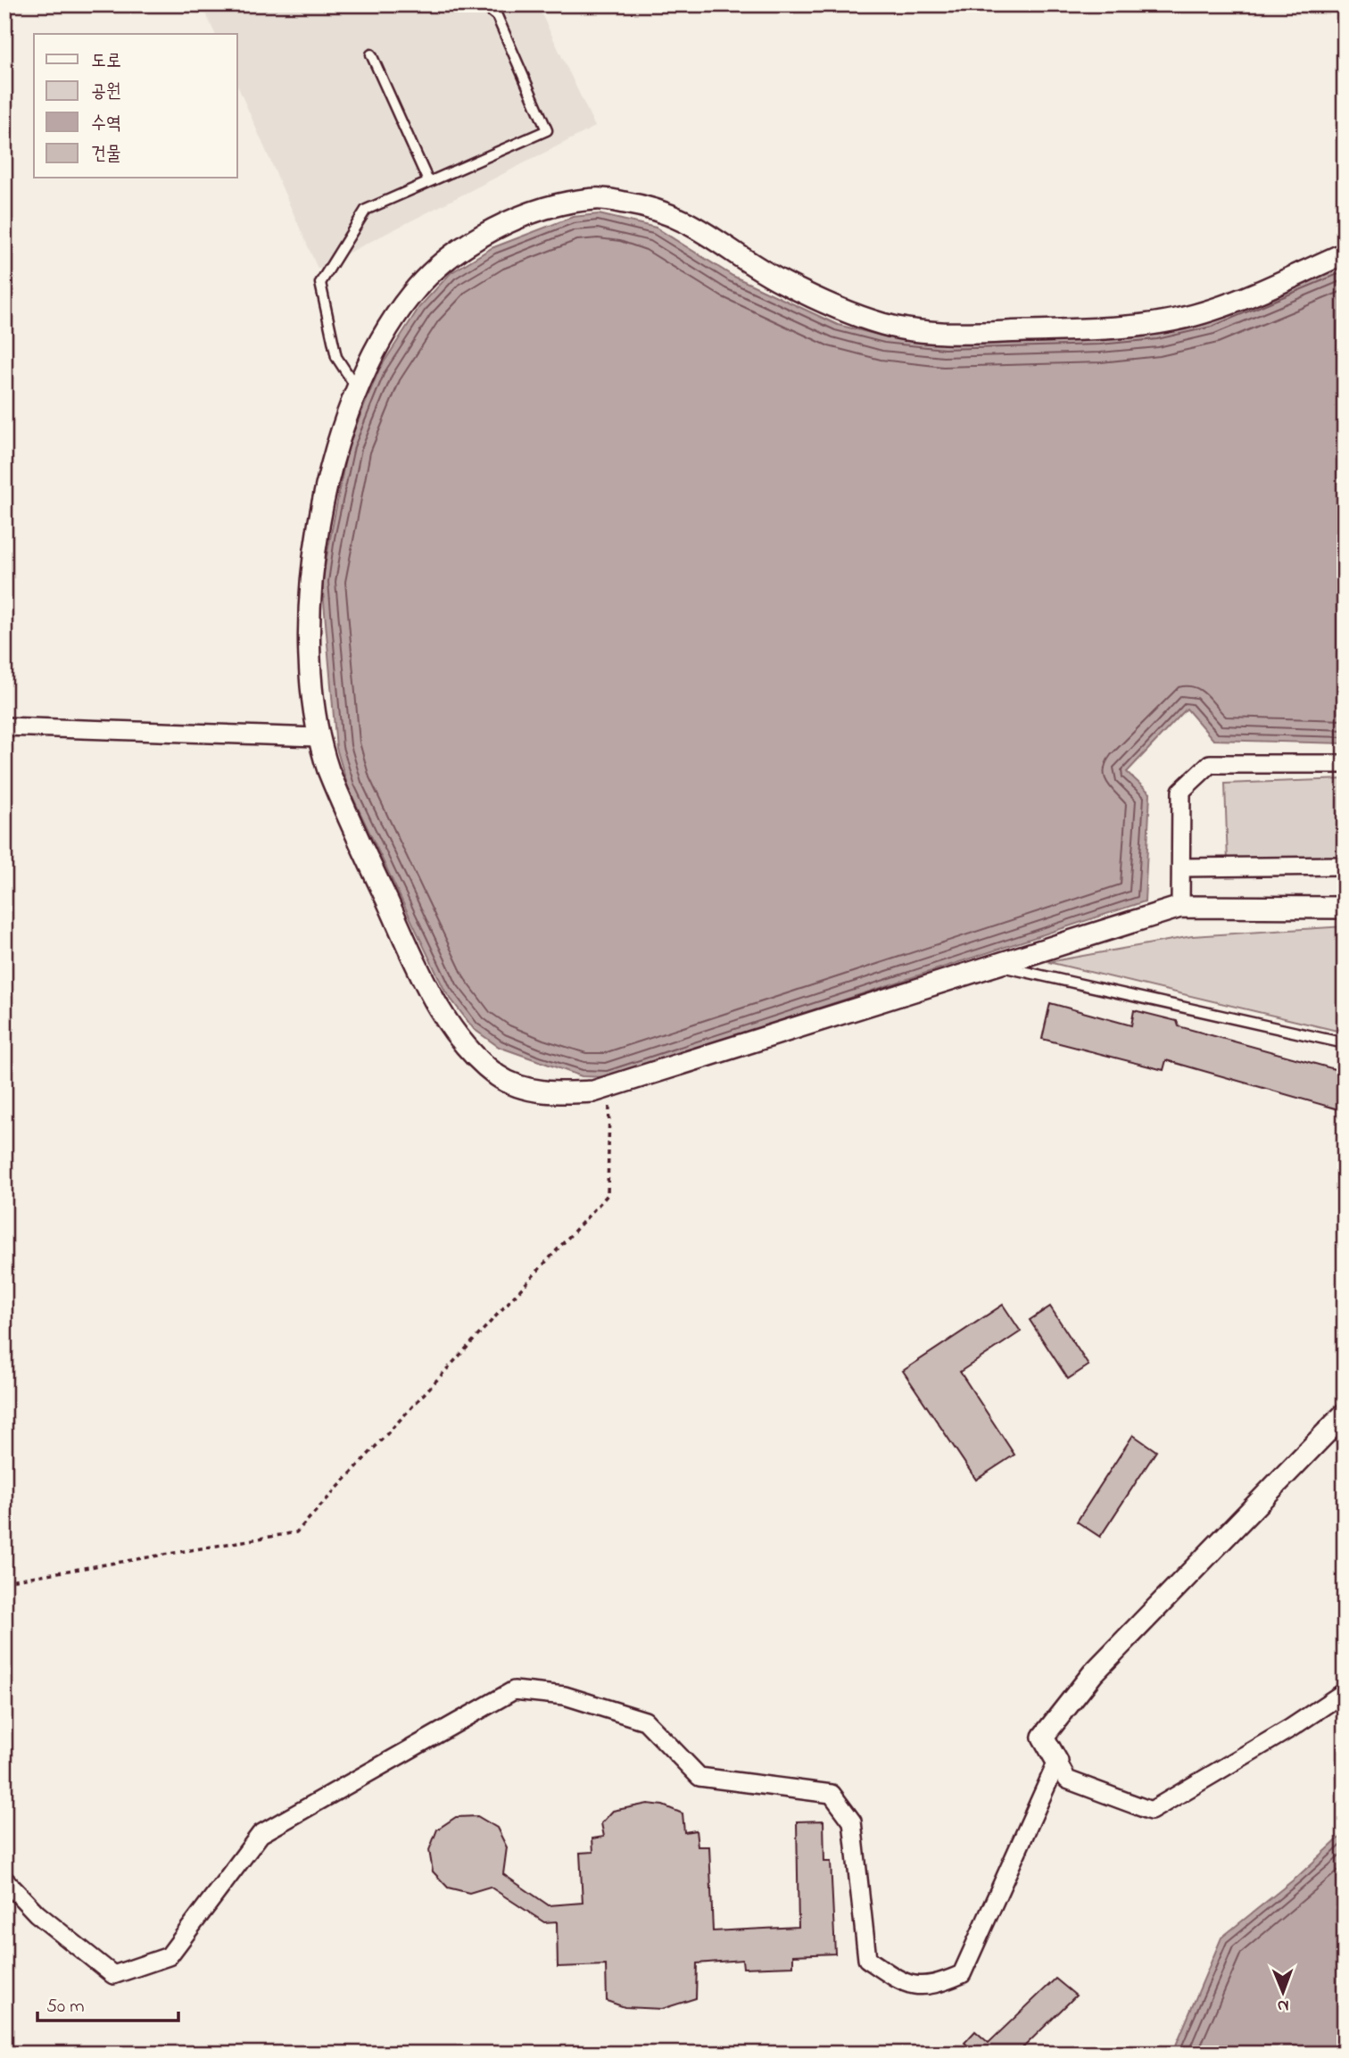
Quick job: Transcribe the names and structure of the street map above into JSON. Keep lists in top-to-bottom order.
{
  "legend": [
    "도로",
    "공원",
    "수역",
    "건물"
  ],
  "scale_bar": "50 m",
  "north": "bottom"
}
